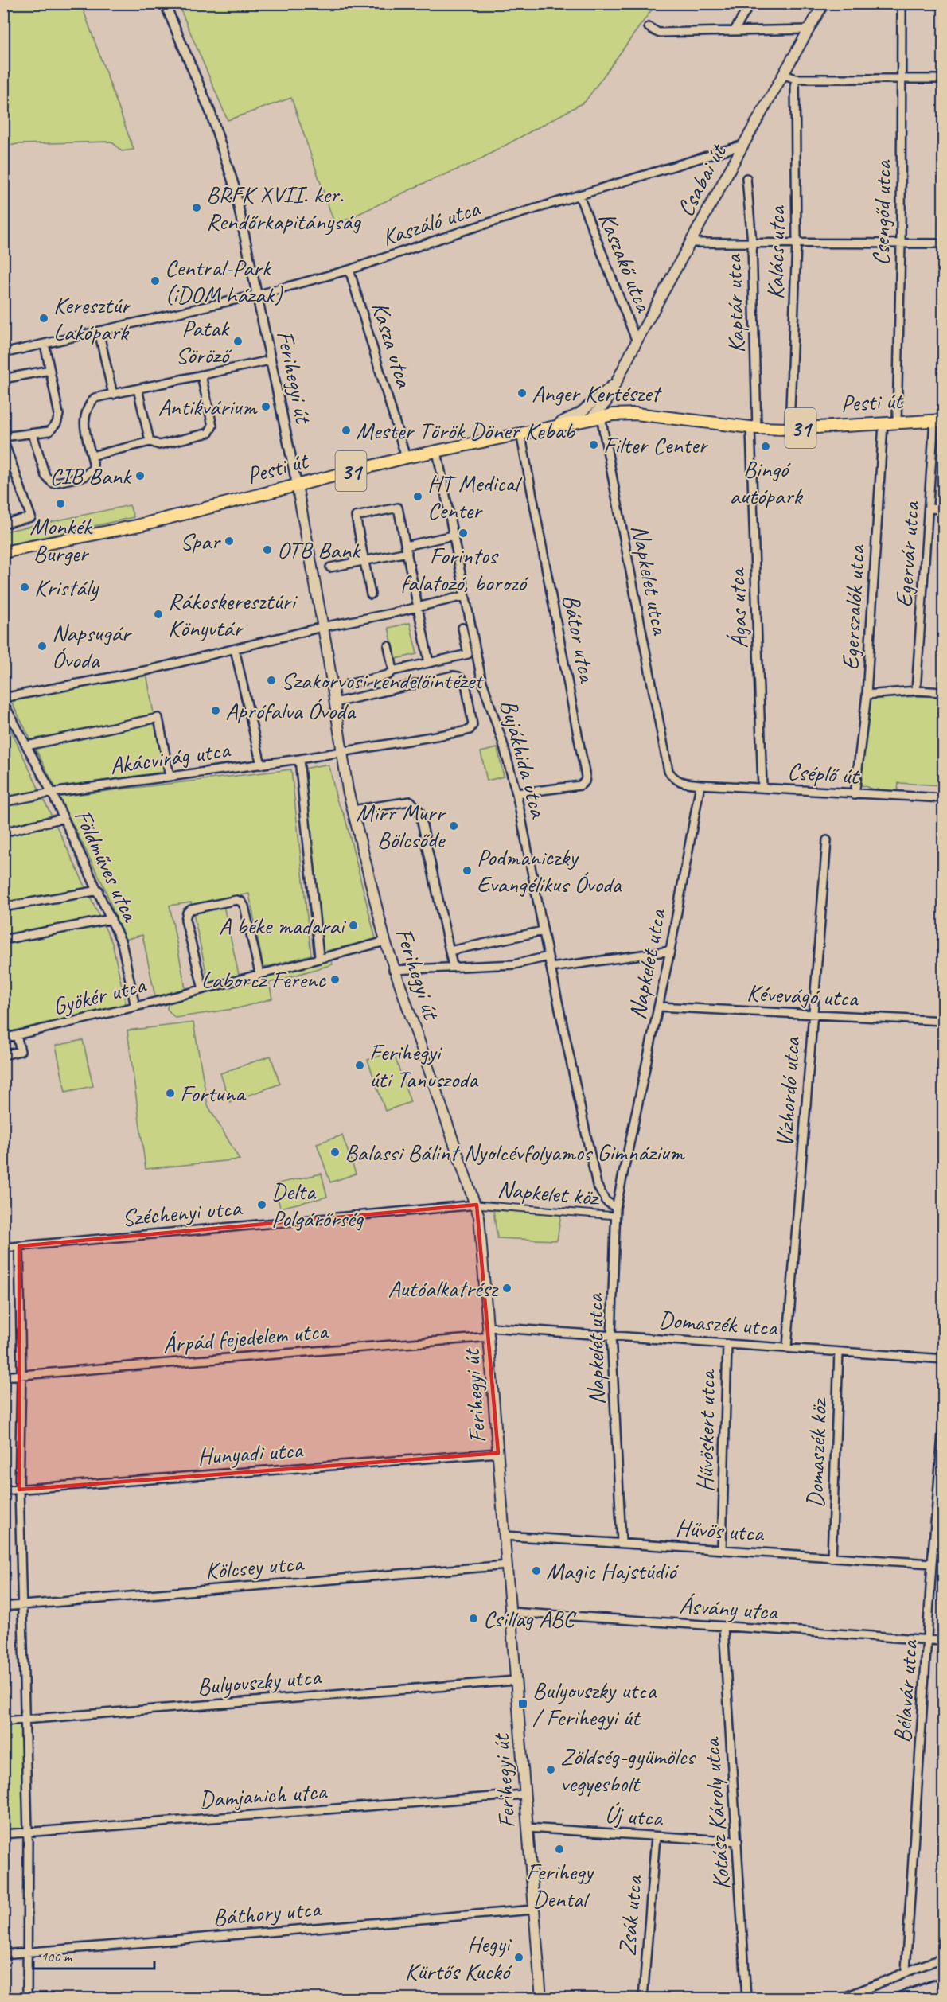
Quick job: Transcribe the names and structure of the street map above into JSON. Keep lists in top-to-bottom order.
{
  "streets": {
    "main road": [
      "Csabai út",
      "Ferihegyi út",
      "Pesti út",
      "31"
    ],
    "street": [
      "Csengőd utca",
      "Kaszáló utca",
      "Kalács utca",
      "Kaszakő utca",
      "Kaptár utca",
      "Kasza utca",
      "Egervár utca",
      "Napkelet utca",
      "Egerszalók utca",
      "Ágas utca",
      "Bátor utca",
      "Akácvirág utca",
      "Bujákhida utca",
      "Cséplő út",
      "Földműves utca",
      "Gyökér utca",
      "Kévevágó utca",
      "Vízhordó utca",
      "Napkelet köz",
      "Széchenyi utca",
      "Domaszék utca",
      "Árpád fejedelem utca",
      "Hűvöskert utca",
      "Hunyadi utca",
      "Domaszék köz",
      "Hűvös utca",
      "Kölcsey utca",
      "Ásvány utca",
      "Bulyovszky utca",
      "Bélavár utca",
      "Damjanich utca",
      "Kotász Károly utca",
      "Új utca",
      "Báthory utca",
      "Zsák utca"
    ]
  },
  "crossings": [
    ["Csabai út", "Kaszáló utca"],
    ["Csabai út", "Kaszakő utca"],
    ["Csabai út", "Pesti út"],
    ["Csengőd utca", "Pesti út"],
    ["Kaszáló utca", "Kaszakő utca"],
    ["Kaszáló utca", "Kasza utca"],
    ["Kaszáló utca", "Ferihegyi út"],
    ["Kalács utca", "Pesti út"],
    ["Kaptár utca", "Pesti út"],
    ["Kaptár utca", "Ágas utca"],
    ["Kasza utca", "Pesti út"],
    ["Ferihegyi út", "Pesti út"],
    ["Ferihegyi út", "Akácvirág utca"],
    ["Ferihegyi út", "Bujákhida utca"],
    ["Ferihegyi út", "Gyökér utca"],
    ["Ferihegyi út", "Napkelet köz"],
    ["Ferihegyi út", "Széchenyi utca"],
    ["Ferihegyi út", "Domaszék utca"],
    ["Ferihegyi út", "Árpád fejedelem utca"],
    ["Ferihegyi út", "Hunyadi utca"],
    ["Ferihegyi út", "Hűvös utca"],
    ["Ferihegyi út", "Kölcsey utca"],
    ["Ferihegyi út", "Ásvány utca"],
    ["Ferihegyi út", "Bulyovszky utca"],
    ["Ferihegyi út", "Damjanich utca"],
    ["Ferihegyi út", "Új utca"],
    ["Ferihegyi út", "Báthory utca"],
    ["Pesti út", "Egervár utca"],
    ["Pesti út", "Napkelet utca"],
    ["Pesti út", "Egerszalók utca"],
    ["Pesti út", "Ágas utca"],
    ["Pesti út", "Bátor utca"],
    ["Pesti út", "Bujákhida utca"],
    ["Napkelet utca", "Bujákhida utca"],
    ["Napkelet utca", "Cséplő út"],
    ["Napkelet utca", "Kévevágó utca"],
    ["Napkelet utca", "Napkelet köz"],
    ["Napkelet utca", "Domaszék utca"],
    ["Napkelet utca", "Hűvös utca"],
    ["Egerszalók utca", "Cséplő út"],
    ["Ágas utca", "Cséplő út"],
    ["Bátor utca", "Bujákhida utca"],
    ["Akácvirág utca", "Földműves utca"],
    ["Bujákhida utca", "Napkelet köz"],
    ["Földműves utca", "Gyökér utca"],
    ["Kévevágó utca", "Vízhordó utca"],
    ["Vízhordó utca", "Domaszék utca"],
    ["Napkelet köz", "Széchenyi utca"],
    ["Domaszék utca", "Árpád fejedelem utca"],
    ["Domaszék utca", "Hűvöskert utca"],
    ["Domaszék utca", "Domaszék köz"],
    ["Hűvöskert utca", "Hűvös utca"],
    ["Domaszék köz", "Hűvös utca"],
    ["Hűvös utca", "Bélavár utca"],
    ["Ásvány utca", "Bélavár utca"],
    ["Ásvány utca", "Kotász Károly utca"],
    ["Kotász Károly utca", "Új utca"],
    ["Új utca", "Zsák utca"]
  ],
  "places": {
    "other": [
      "BRFK XVII. ker. Rendőrkapitányság",
      "Central-Park (iDOM házak)",
      "Keresztúr Lakópark",
      "Patak Söröző",
      "Anger Kertészet",
      "Antikvárium",
      "Mester Török Döner Kebab",
      "Filter Center",
      "Bingó autópark",
      "CIB Bank",
      "HT Medical Center",
      "Monkék Burger",
      "Forintos falatozó, borozó",
      "Spar",
      "OTB Bank",
      "Kristály",
      "Rákoskeresztúri Könyvtár",
      "Napsugár Óvoda",
      "Szakorvosi rendelőintézet",
      "Aprófalva Óvoda",
      "Mirr Murr Bölcsőde",
      "Podmaniczky Evangélikus Óvoda",
      "A béke madarai",
      "Laborcz Ferenc",
      "Ferihegyi úti Tanuszoda",
      "Fortuna",
      "Balassi Bálint Nyolcévfolyamos Gimnázium",
      "Delta Polgárőrség",
      "Autóalkatrész",
      "Magic Hajstúdió",
      "Csillag ABC",
      "Zöldség-gyümölcs vegyesbolt",
      "Ferihegy Dental",
      "Hegyi Kürtős Kuckó"
    ],
    "transit": ["Bulyovszky utca / Ferihegyi út"]
  },
  "scale_bar": "100 m"
}
